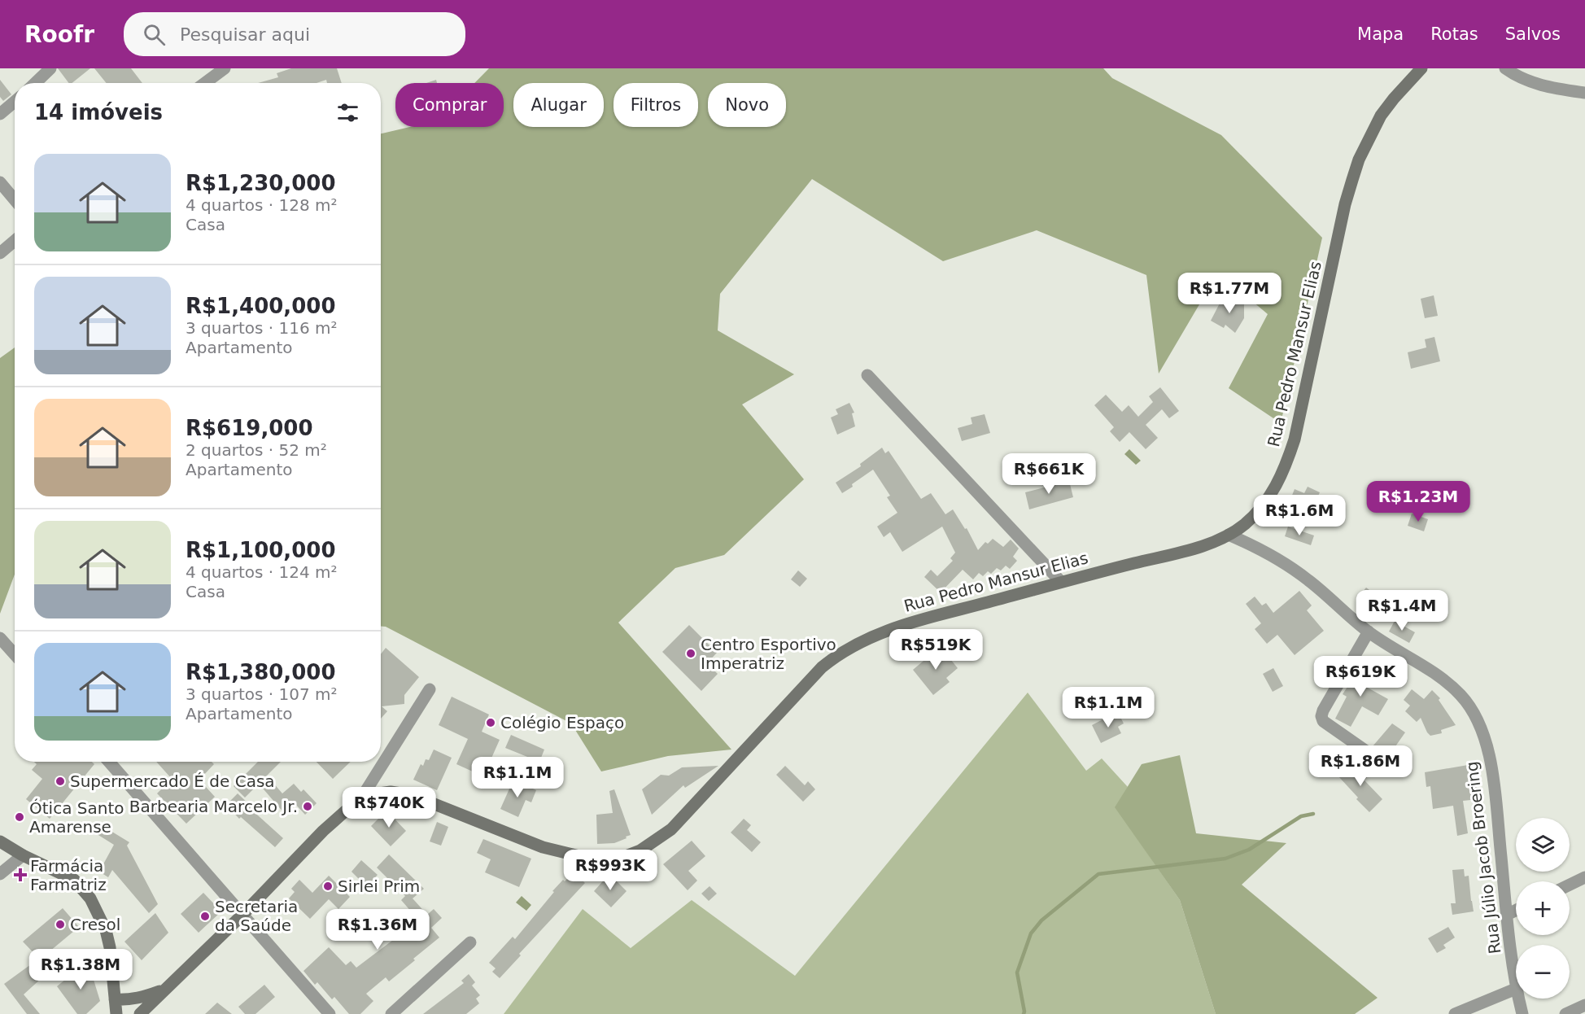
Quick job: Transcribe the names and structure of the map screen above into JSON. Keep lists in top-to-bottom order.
{
  "streets": {
    "main road": ["Rua Pedro Mansur Elias"],
    "street": ["Rua Júlio Jacob Broering"]
  },
  "crossings": [
    ["Rua Pedro Mansur Elias", "Rua Júlio Jacob Broering"]
  ],
  "places": {
    "other": [
      "Centro Esportivo Imperatriz",
      "Colégio Espaço",
      "Supermercado É de Casa",
      "Barbearia Marcelo Jr.",
      "Ótica Santo Amarense",
      "Sirlei Prim",
      "Secretaria da Saúde",
      "Cresol"
    ],
    "health": ["Farmácia Farmatriz"]
  },
  "page": {
    "header": "Roofr",
    "search": "Pesquisar aqui",
    "nav": ["Mapa", "Rotas", "Salvos"],
    "chip": [
      "Comprar",
      "Alugar",
      "Filtros",
      "Novo"
    ],
    "heading": "14 imóveis",
    "list": [
      {
        "name": "R$1,230,000",
        "note": "4 quartos · 128 m² · Casa"
      },
      {
        "name": "R$1,400,000",
        "note": "3 quartos · 116 m² · Apartamento"
      },
      {
        "name": "R$619,000",
        "note": "2 quartos · 52 m² · Apartamento"
      },
      {
        "name": "R$1,100,000",
        "note": "4 quartos · 124 m² · Casa"
      },
      {
        "name": "R$1,380,000",
        "note": "3 quartos · 107 m² · Apartamento"
      }
    ],
    "price": [
      "R$1.77M",
      "R$661K",
      "R$1.23M",
      "R$1.6M",
      "R$1.4M",
      "R$519K",
      "R$619K",
      "R$1.1M",
      "R$1.86M",
      "R$1.1M",
      "R$740K",
      "R$993K",
      "R$1.36M",
      "R$1.38M"
    ],
    "map_buttons": ["+", "−"]
  }
}
